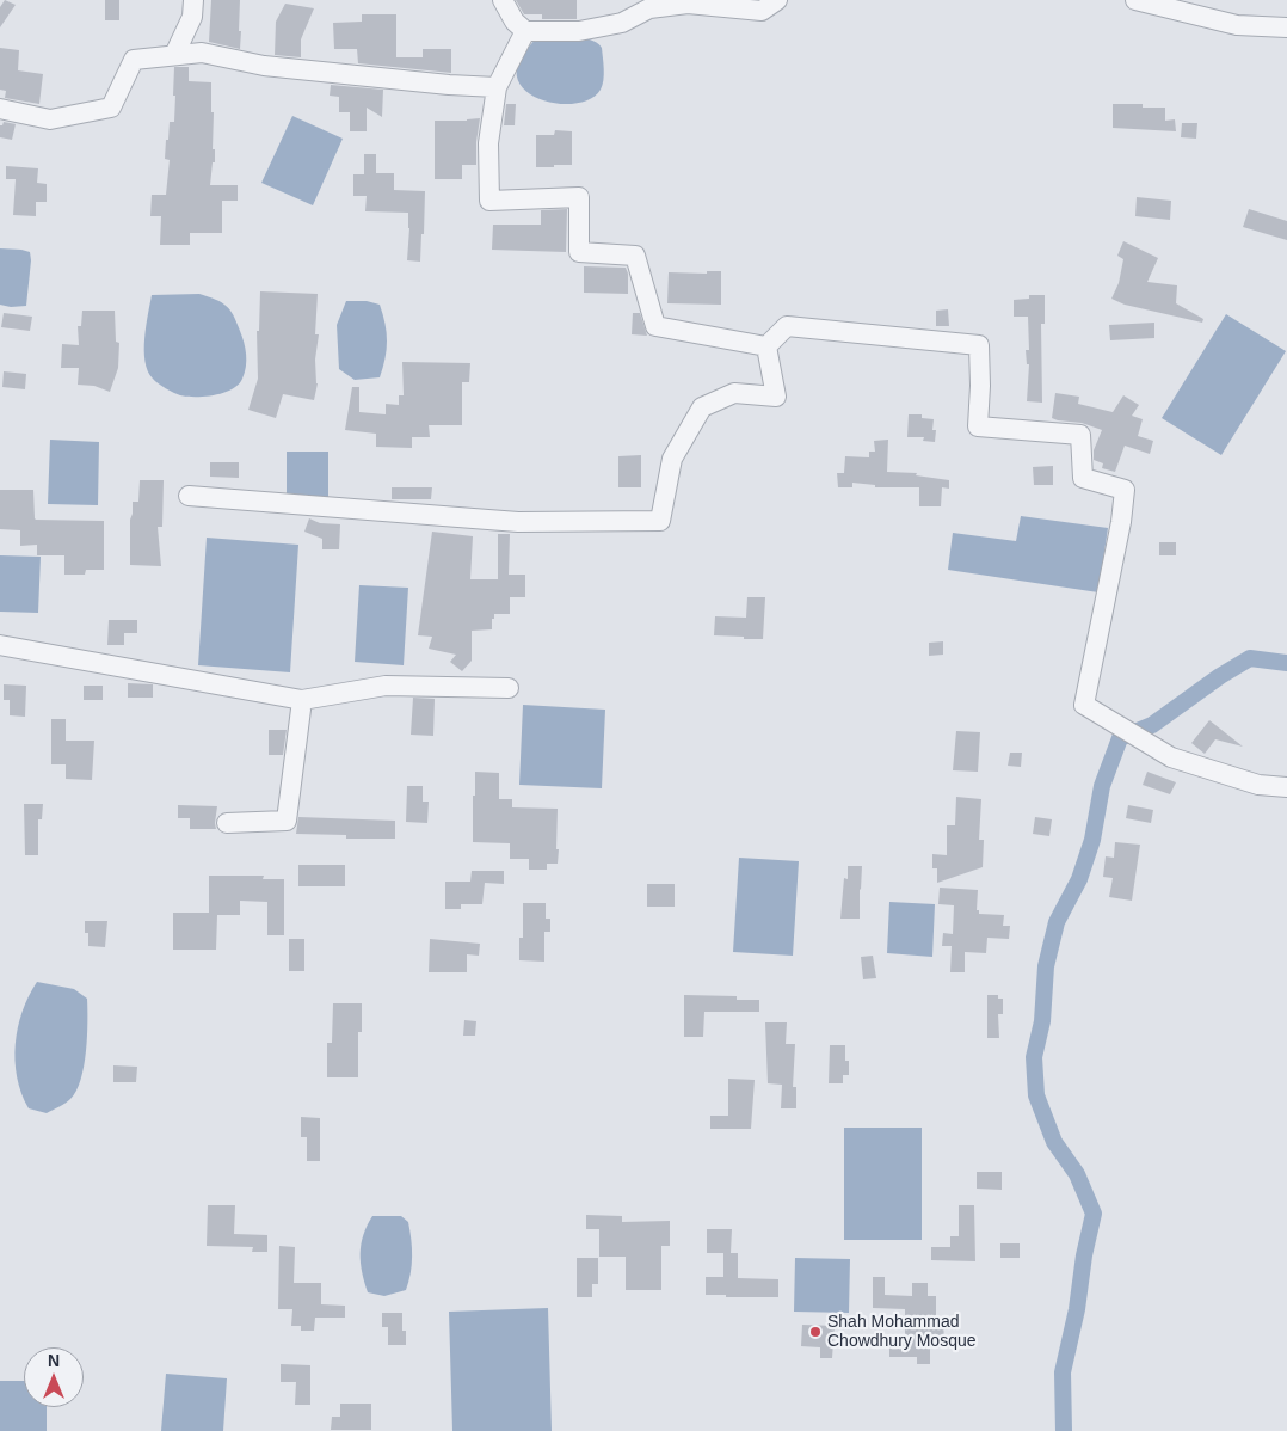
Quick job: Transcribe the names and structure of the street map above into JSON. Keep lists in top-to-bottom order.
{
  "places": ["Shah Mohammad Chowdhury Mosque"],
  "north": "top"
}
